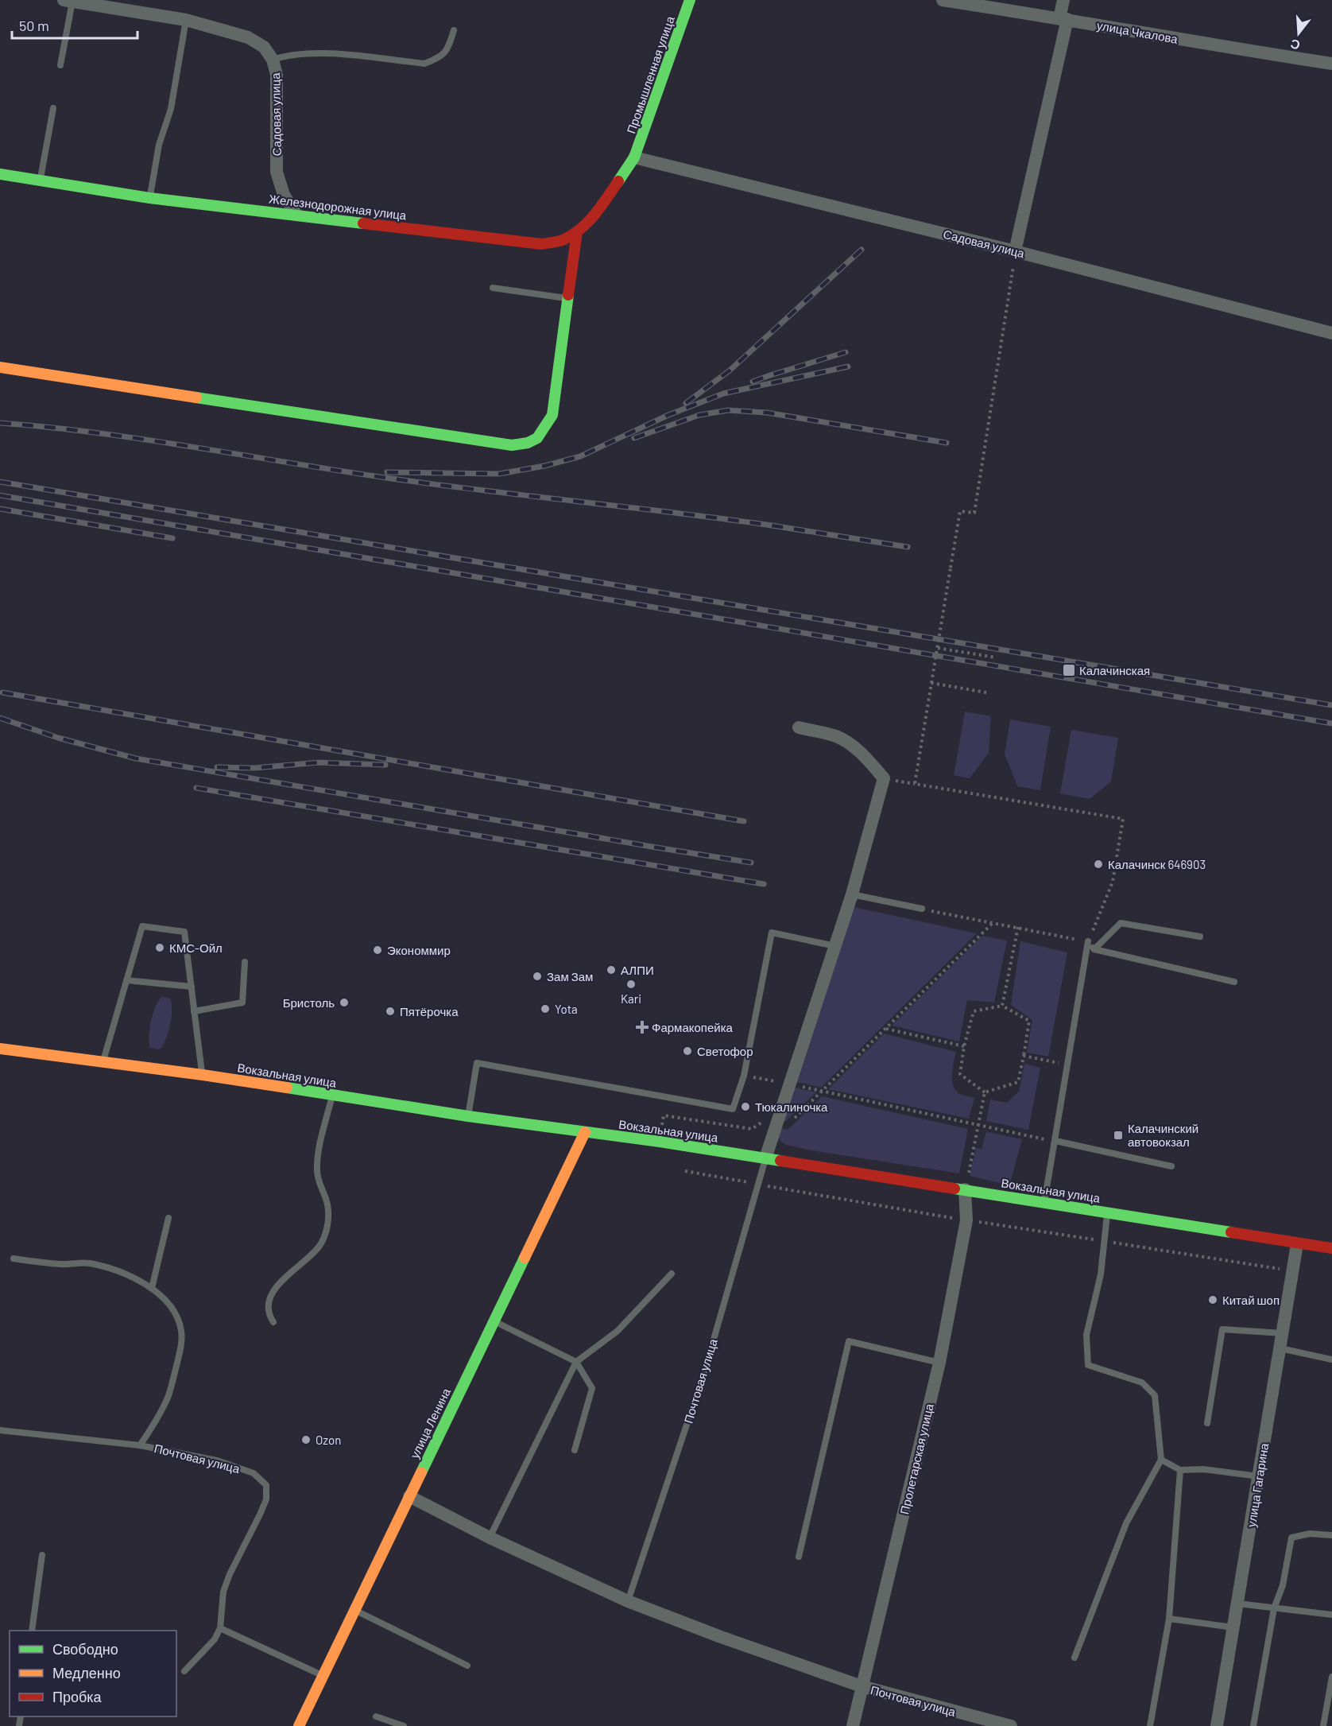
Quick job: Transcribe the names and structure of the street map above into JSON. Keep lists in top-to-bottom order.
{
  "streets": {
    "main road": [
      "Промышленная улица",
      "Железнодорожная улица",
      "Вокзальная улица",
      "улица Ленина"
    ],
    "street": [
      "улица Чкалова",
      "Садовая улица",
      "Почтовая улица",
      "Пролетарская улица",
      "улица Гагарина"
    ]
  },
  "crossings": [
    ["Промышленная улица", "Садовая улица"],
    ["Промышленная улица", "Железнодорожная улица"],
    ["Садовая улица", "Железнодорожная улица"],
    ["Вокзальная улица", "Почтовая улица"],
    ["Вокзальная улица", "улица Ленина"],
    ["Вокзальная улица", "Пролетарская улица"],
    ["Вокзальная улица", "улица Гагарина"],
    ["Почтовая улица", "улица Ленина"],
    ["Почтовая улица", "Пролетарская улица"]
  ],
  "places": {
    "transit": ["Калачинская", "Калачинский автовокзал"],
    "other": [
      "Калачинск 646903",
      "КМС-Ойл",
      "Экономмир",
      "АЛПИ",
      "Зам Зам",
      "Kari",
      "Бристоль",
      "Yota",
      "Пятёрочка",
      "Светофор",
      "Тюкалиночка",
      "Китай шоп",
      "Ozon"
    ],
    "health": ["Фармакопейка"]
  },
  "legend": ["Свободно", "Медленно", "Пробка"],
  "scale_bar": "50 m",
  "north": "bottom"
}
